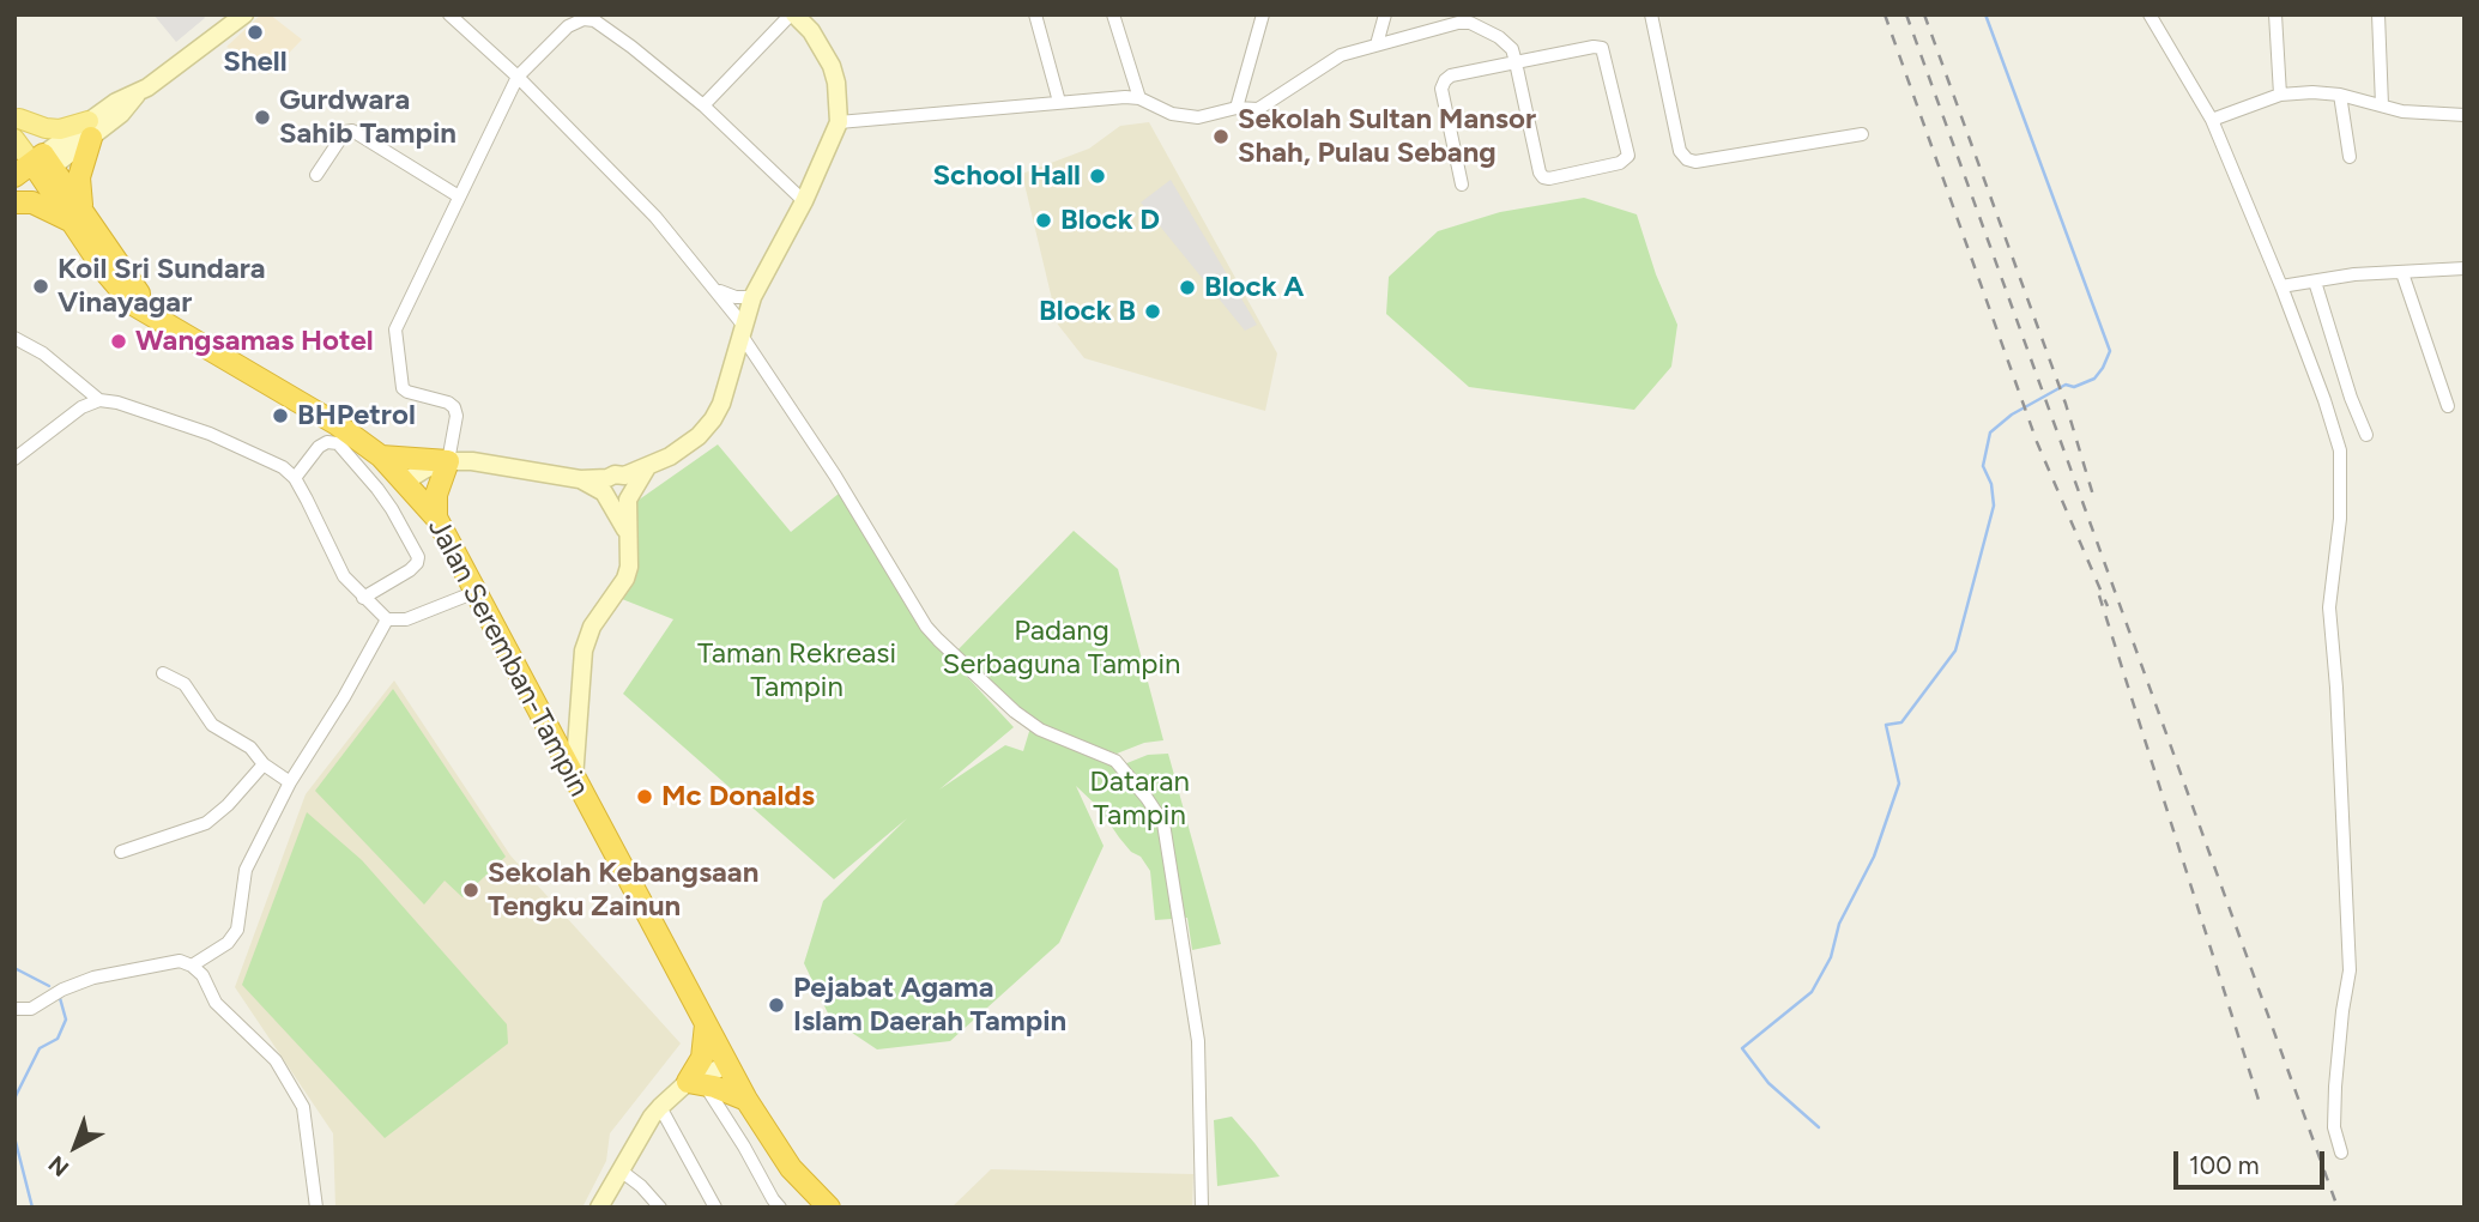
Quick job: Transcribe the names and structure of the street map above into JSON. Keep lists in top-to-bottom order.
{
  "streets": {
    "highway": ["Jalan Seremban-Tampin"]
  },
  "parks": ["Padang Serbaguna Tampin", "Taman Rekreasi Tampin", "Dataran Tampin"],
  "places": [
    "Shell",
    "Gurdwara Sahib Tampin",
    "Sekolah Sultan Mansor Shah, Pulau Sebang",
    "School Hall",
    "Block D",
    "Koil Sri Sundara Vinayagar",
    "Block A",
    "Block B",
    "Wangsamas Hotel",
    "BHPetrol",
    "Mc Donalds",
    "Sekolah Kebangsaan Tengku Zainun",
    "Pejabat Agama Islam Daerah Tampin"
  ],
  "scale_bar": "100 m",
  "north": "bottom left"
}
